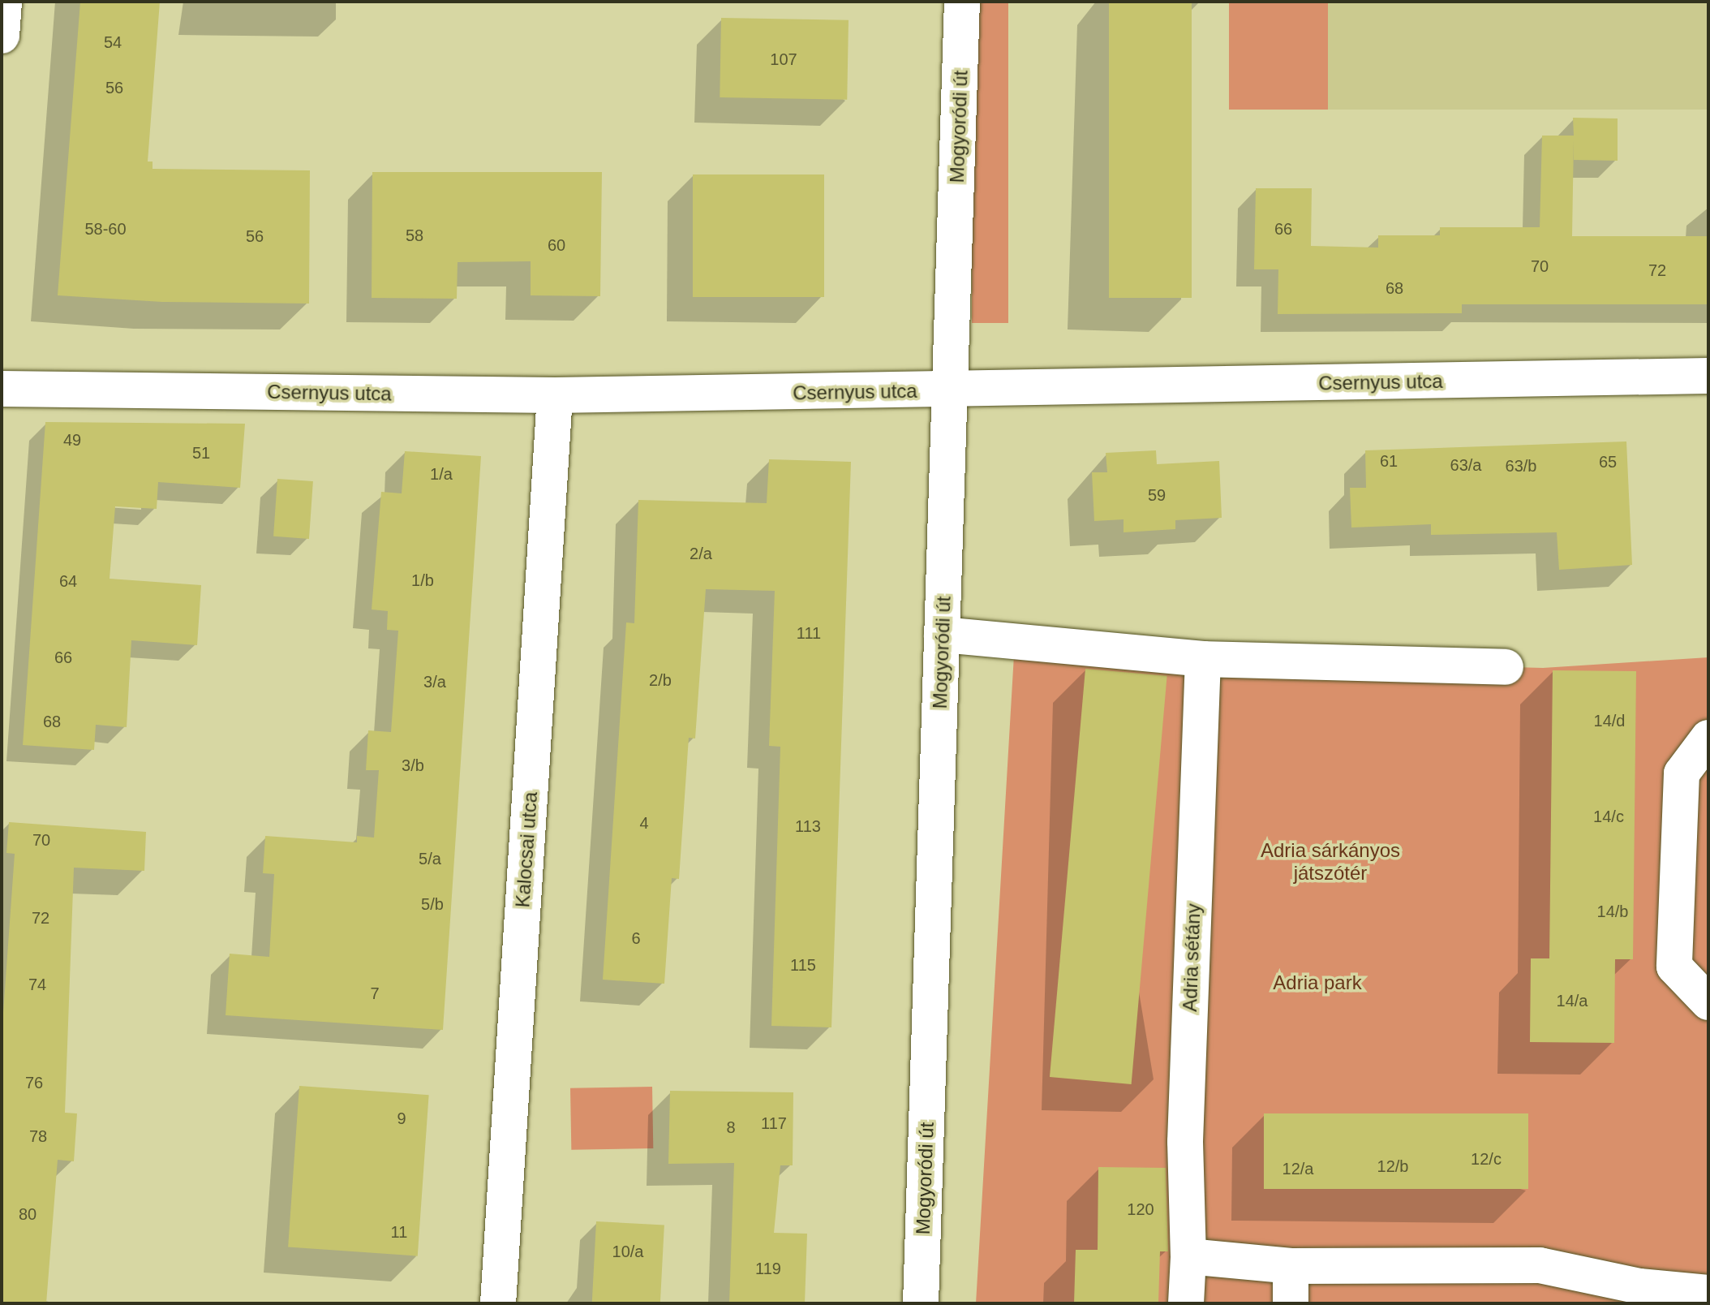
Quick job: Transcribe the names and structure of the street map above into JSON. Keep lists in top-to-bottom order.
{
  "streets": {
    "street": [
      "Mogyoródi út",
      "Csernyus utca",
      "Kalocsai utca",
      "Adria sétány"
    ]
  },
  "crossings": [
    ["Mogyoródi út", "Csernyus utca"],
    ["Csernyus utca", "Kalocsai utca"]
  ],
  "parks": ["Adria sárkányos játszótér", "Adria park"],
  "house_numbers": [
    "54",
    "107",
    "56",
    "58-60",
    "66",
    "58",
    "56",
    "60",
    "70",
    "72",
    "68",
    "49",
    "51",
    "61",
    "65",
    "63/a",
    "63/b",
    "1/a",
    "59",
    "2/a",
    "1/b",
    "64",
    "111",
    "66",
    "2/b",
    "3/a",
    "14/d",
    "68",
    "3/b",
    "14/c",
    "4",
    "113",
    "70",
    "5/a",
    "5/b",
    "14/b",
    "72",
    "6",
    "115",
    "74",
    "7",
    "14/a",
    "76",
    "9",
    "117",
    "8",
    "78",
    "12/c",
    "12/b",
    "12/a",
    "120",
    "80",
    "11",
    "10/a",
    "119"
  ]
}
